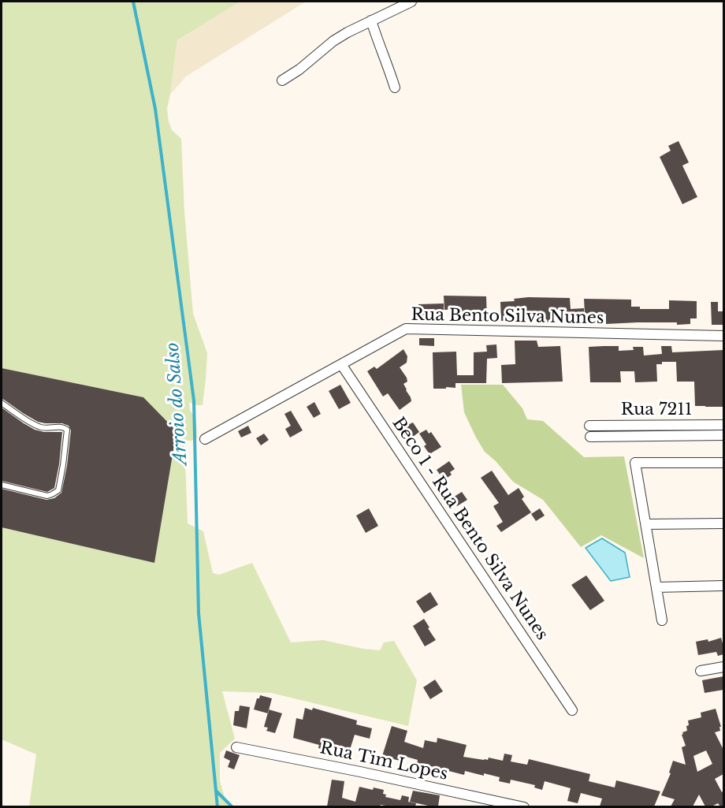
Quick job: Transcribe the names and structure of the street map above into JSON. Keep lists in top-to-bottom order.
{
  "streets": {
    "street": [
      "Rua Bento Silva Nunes",
      "Rua 7211",
      "Beco 1 - Rua Bento Silva Nunes",
      "Rua Tim Lopes"
    ]
  },
  "crossings": [
    ["Rua Bento Silva Nunes", "Beco 1 - Rua Bento Silva Nunes"]
  ],
  "water": ["Arroio do Salso"]
}
